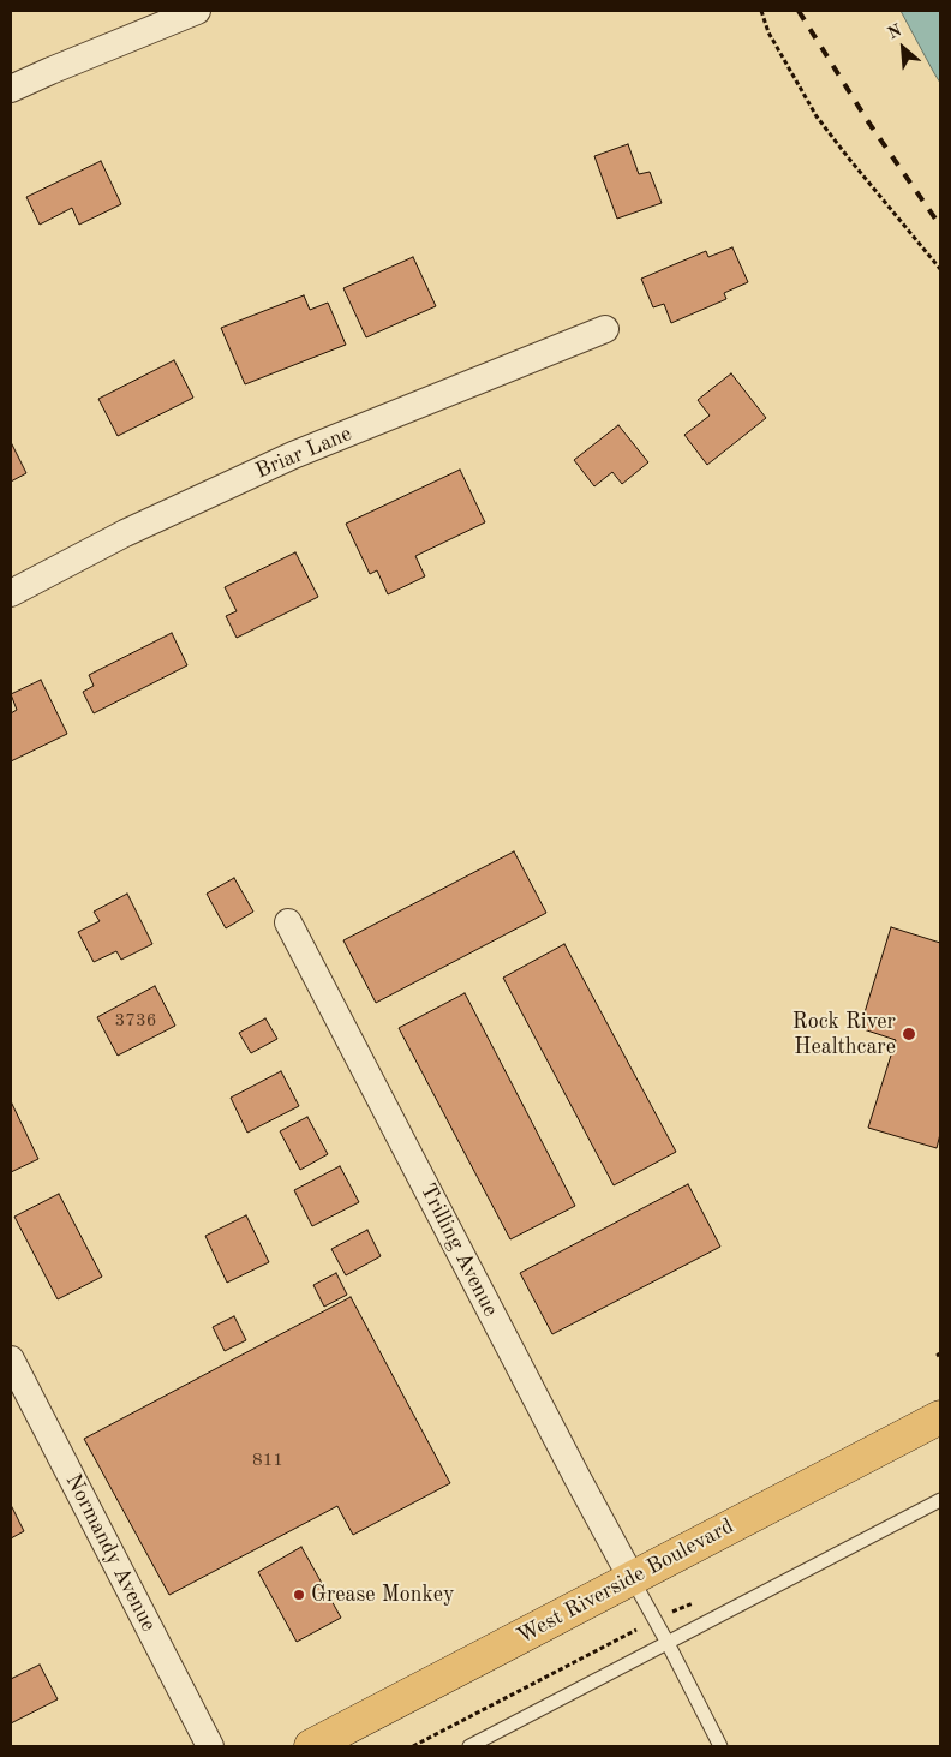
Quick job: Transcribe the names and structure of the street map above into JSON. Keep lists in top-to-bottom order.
{
  "streets": {
    "main road": ["West Riverside Boulevard"],
    "street": ["Briar Lane", "Trilling Avenue", "Normandy Avenue"]
  },
  "crossings": [
    ["Trilling Avenue", "West Riverside Boulevard"]
  ],
  "places": ["Rock River Healthcare", "Grease Monkey"],
  "house_numbers": ["3736", "811"],
  "north": "top left"
}
